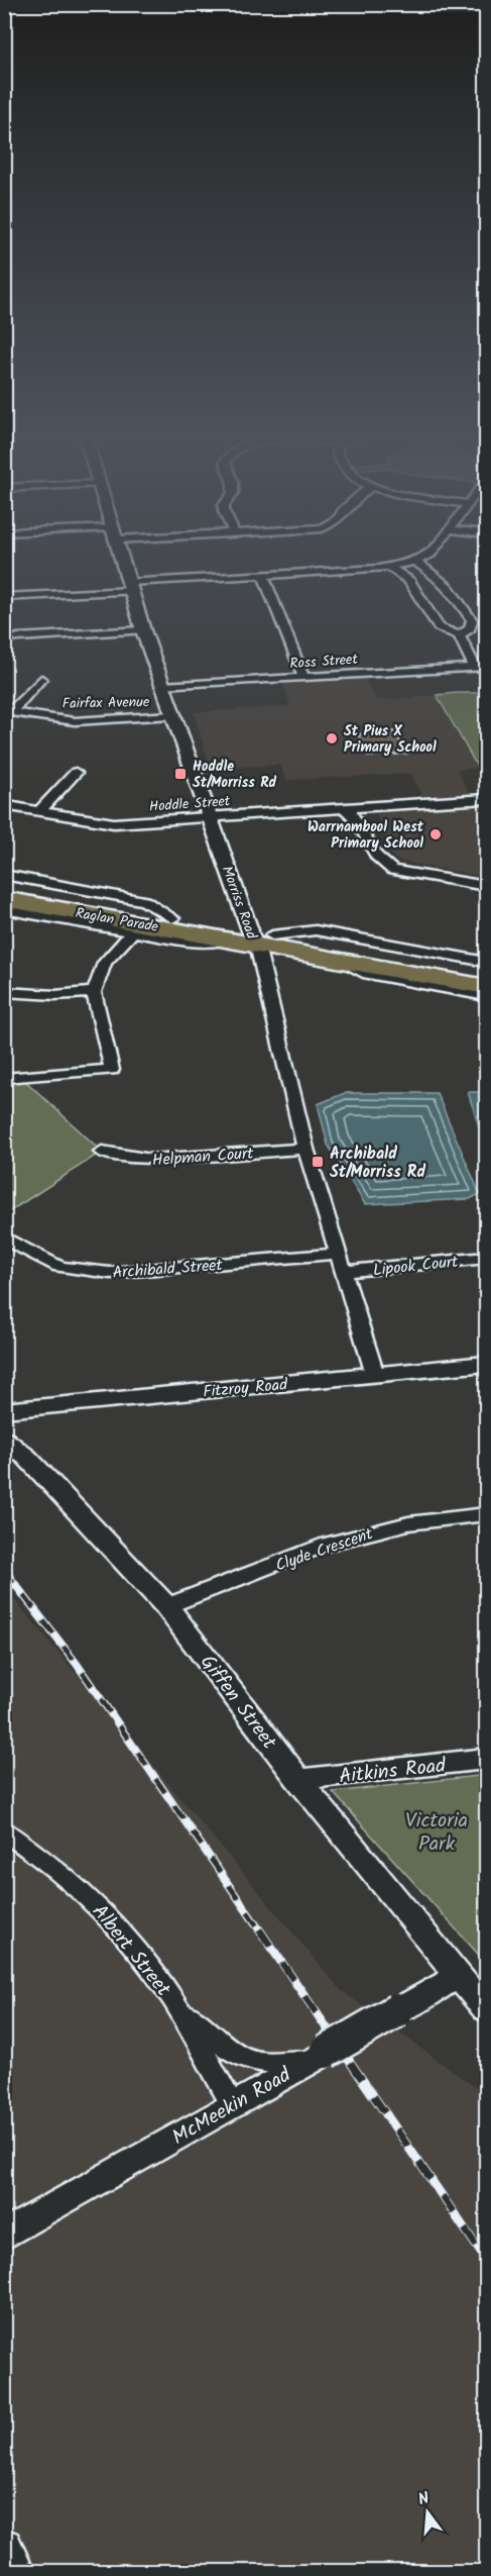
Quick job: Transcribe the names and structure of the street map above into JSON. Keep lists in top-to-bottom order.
{
  "streets": {
    "highway": ["Raglan Parade"],
    "street": [
      "Ross Street",
      "Fairfax Avenue",
      "Hoddle Street",
      "Morriss Road",
      "Helpman Court",
      "Lipook Court",
      "Archibald Street",
      "Fitzroy Road",
      "Clyde Crescent",
      "Giffen Street",
      "Aitkins Road",
      "Albert Street",
      "McMeekin Road"
    ]
  },
  "crossings": [
    ["Ross Street", "Morriss Road"],
    ["Fairfax Avenue", "Morriss Road"],
    ["Hoddle Street", "Morriss Road"],
    ["Morriss Road", "Raglan Parade"],
    ["Morriss Road", "Helpman Court"],
    ["Morriss Road", "Lipook Court"],
    ["Morriss Road", "Archibald Street"],
    ["Morriss Road", "Fitzroy Road"],
    ["Clyde Crescent", "Giffen Street"],
    ["Giffen Street", "Aitkins Road"],
    ["Giffen Street", "McMeekin Road"],
    ["Albert Street", "McMeekin Road"]
  ],
  "parks": ["Victoria Park"],
  "places": {
    "other": ["St Pius X Primary School", "Warrnambool West Primary School"],
    "transit": ["Hoddle St/Morriss Rd", "Archibald St/Morriss Rd"]
  },
  "north": "top"
}
